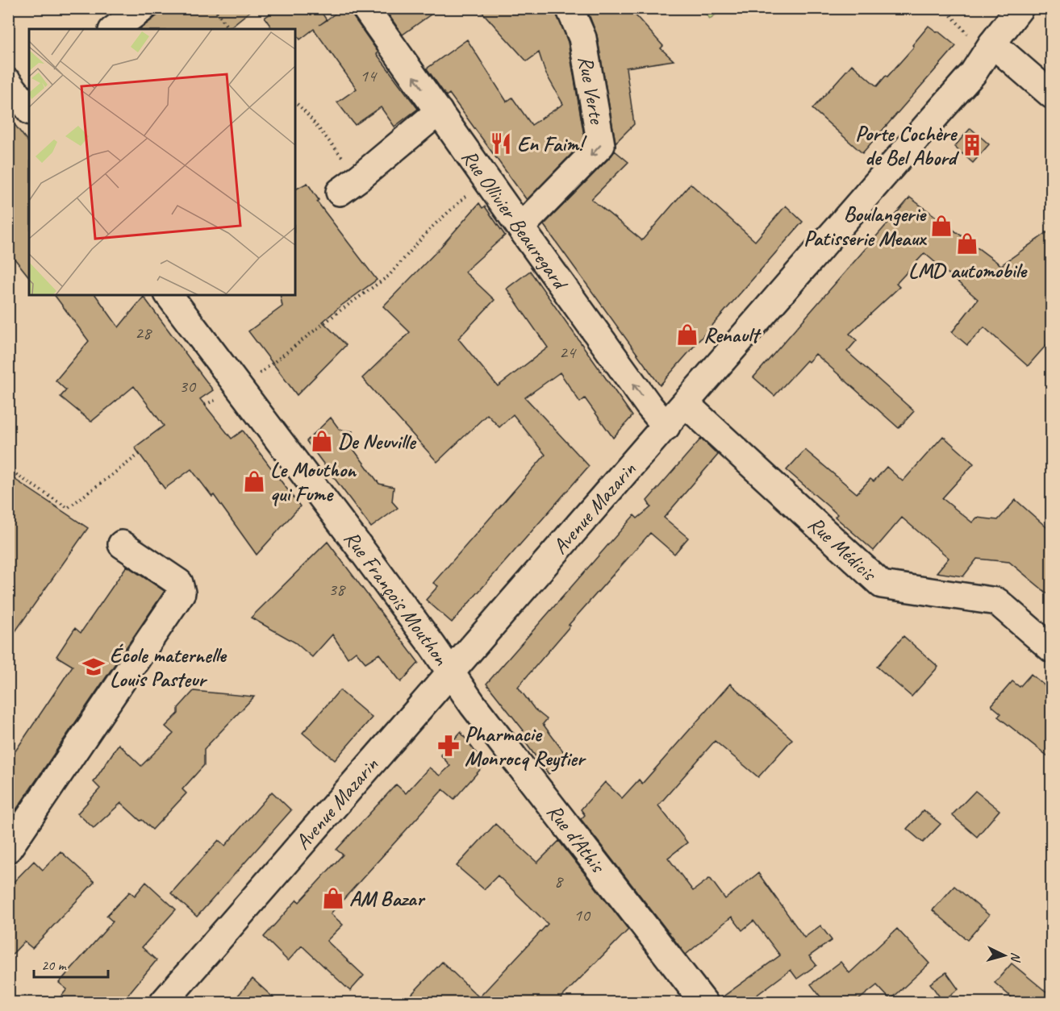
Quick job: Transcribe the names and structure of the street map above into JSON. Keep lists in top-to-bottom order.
{
  "streets": {
    "street": [
      "Rue Verte",
      "Rue Ollivier Beauregard",
      "Avenue Mazarin",
      "Rue Médicis",
      "Rue François Mouthon",
      "Rue d'Athis"
    ]
  },
  "crossings": [
    ["Rue Verte", "Rue Ollivier Beauregard"],
    ["Rue Ollivier Beauregard", "Avenue Mazarin"],
    ["Avenue Mazarin", "Rue Médicis"],
    ["Avenue Mazarin", "Rue François Mouthon"],
    ["Avenue Mazarin", "Rue d'Athis"],
    ["Rue François Mouthon", "Rue d'Athis"]
  ],
  "one_way": ["Rue Verte", "Rue Ollivier Beauregard"],
  "places": {
    "restaurant": ["En Faim!"],
    "building": ["Porte Cochère de Bel Abord"],
    "shop": [
      "Boulangerie Patisserie Meaux",
      "LMD automobile",
      "Renault",
      "De Neuville",
      "Le Mouthon qui Fume",
      "AM Bazar"
    ],
    "school or university": ["École maternelle Louis Pasteur"],
    "pharmacy": ["Pharmacie Monrocq Reytier"]
  },
  "house_numbers": [
    "14",
    "28",
    "24",
    "30",
    "38",
    "8",
    "10"
  ],
  "scale_bar": "20 m",
  "north": "right"
}
